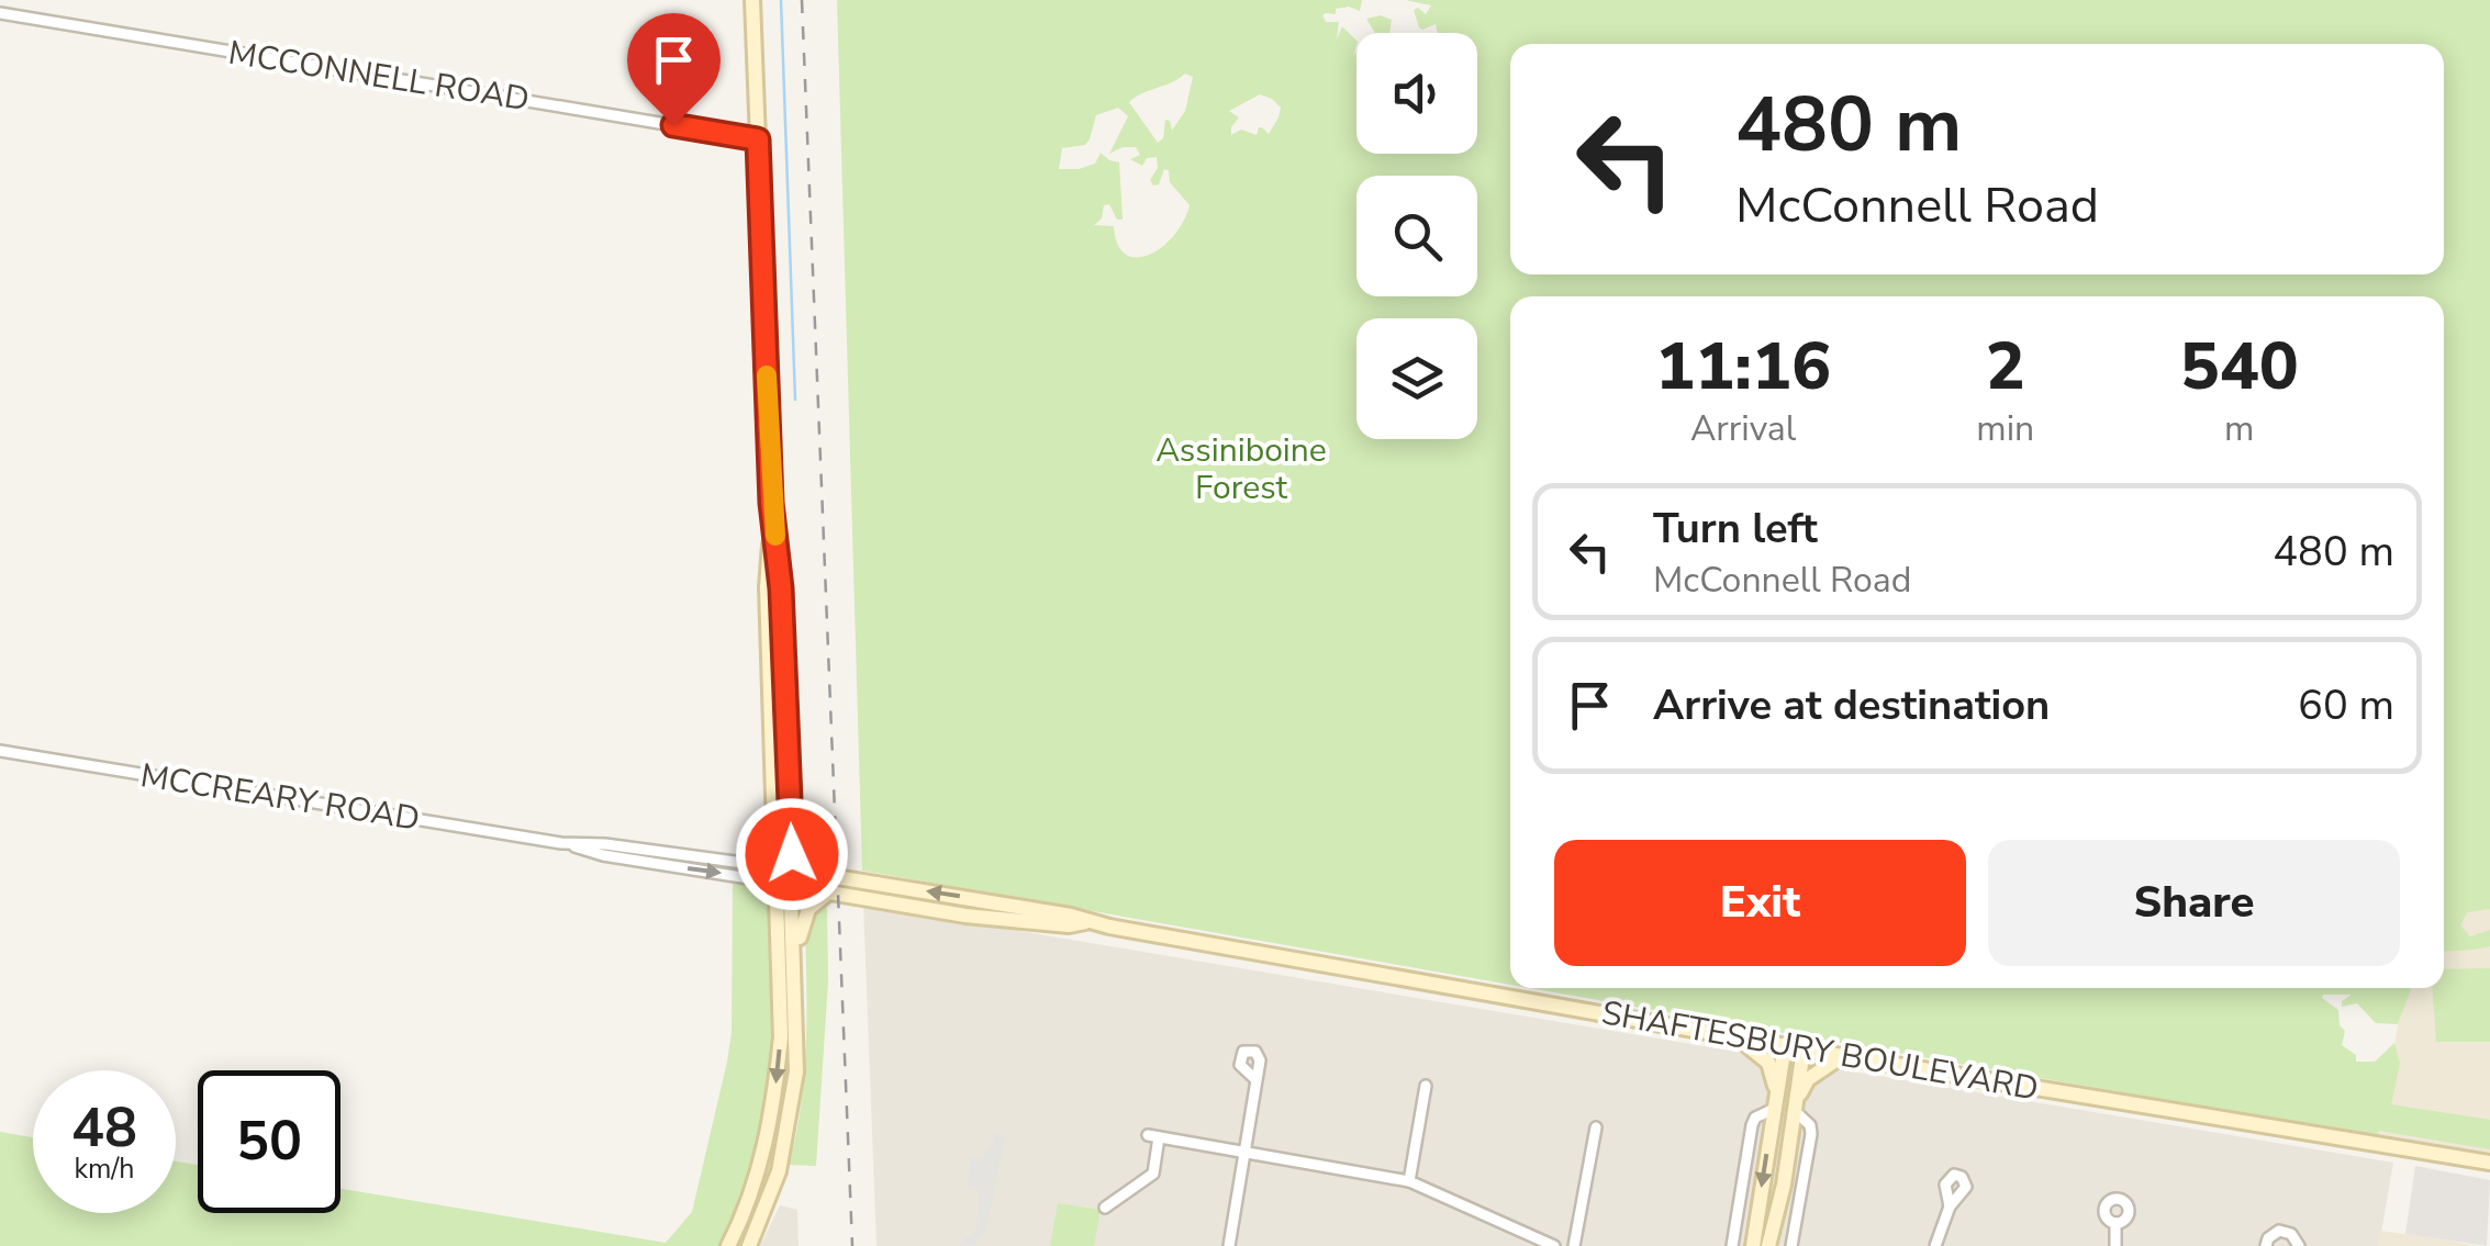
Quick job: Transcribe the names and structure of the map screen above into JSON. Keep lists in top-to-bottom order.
{
  "streets": {
    "street": ["MCCONNELL ROAD", "MCCREARY ROAD", "SHAFTESBURY BOULEVARD"]
  },
  "crossings": [
    ["MCCREARY ROAD", "SHAFTESBURY BOULEVARD"]
  ],
  "parks": ["Assiniboine Forest"],
  "page": {
    "turn": ["480 m", "McConnell Road"],
    "eta": [
      "11:16",
      "Arrival",
      "2",
      "min",
      "540",
      "m"
    ],
    "list": [
      {
        "name": "Turn left",
        "note": "McConnell Road",
        "value": "480 m"
      },
      {
        "name": "Arrive at destination",
        "value": "60 m"
      }
    ],
    "buttons": ["Exit", "Share"],
    "speed": "48 km/h",
    "limit": "50"
  }
}
